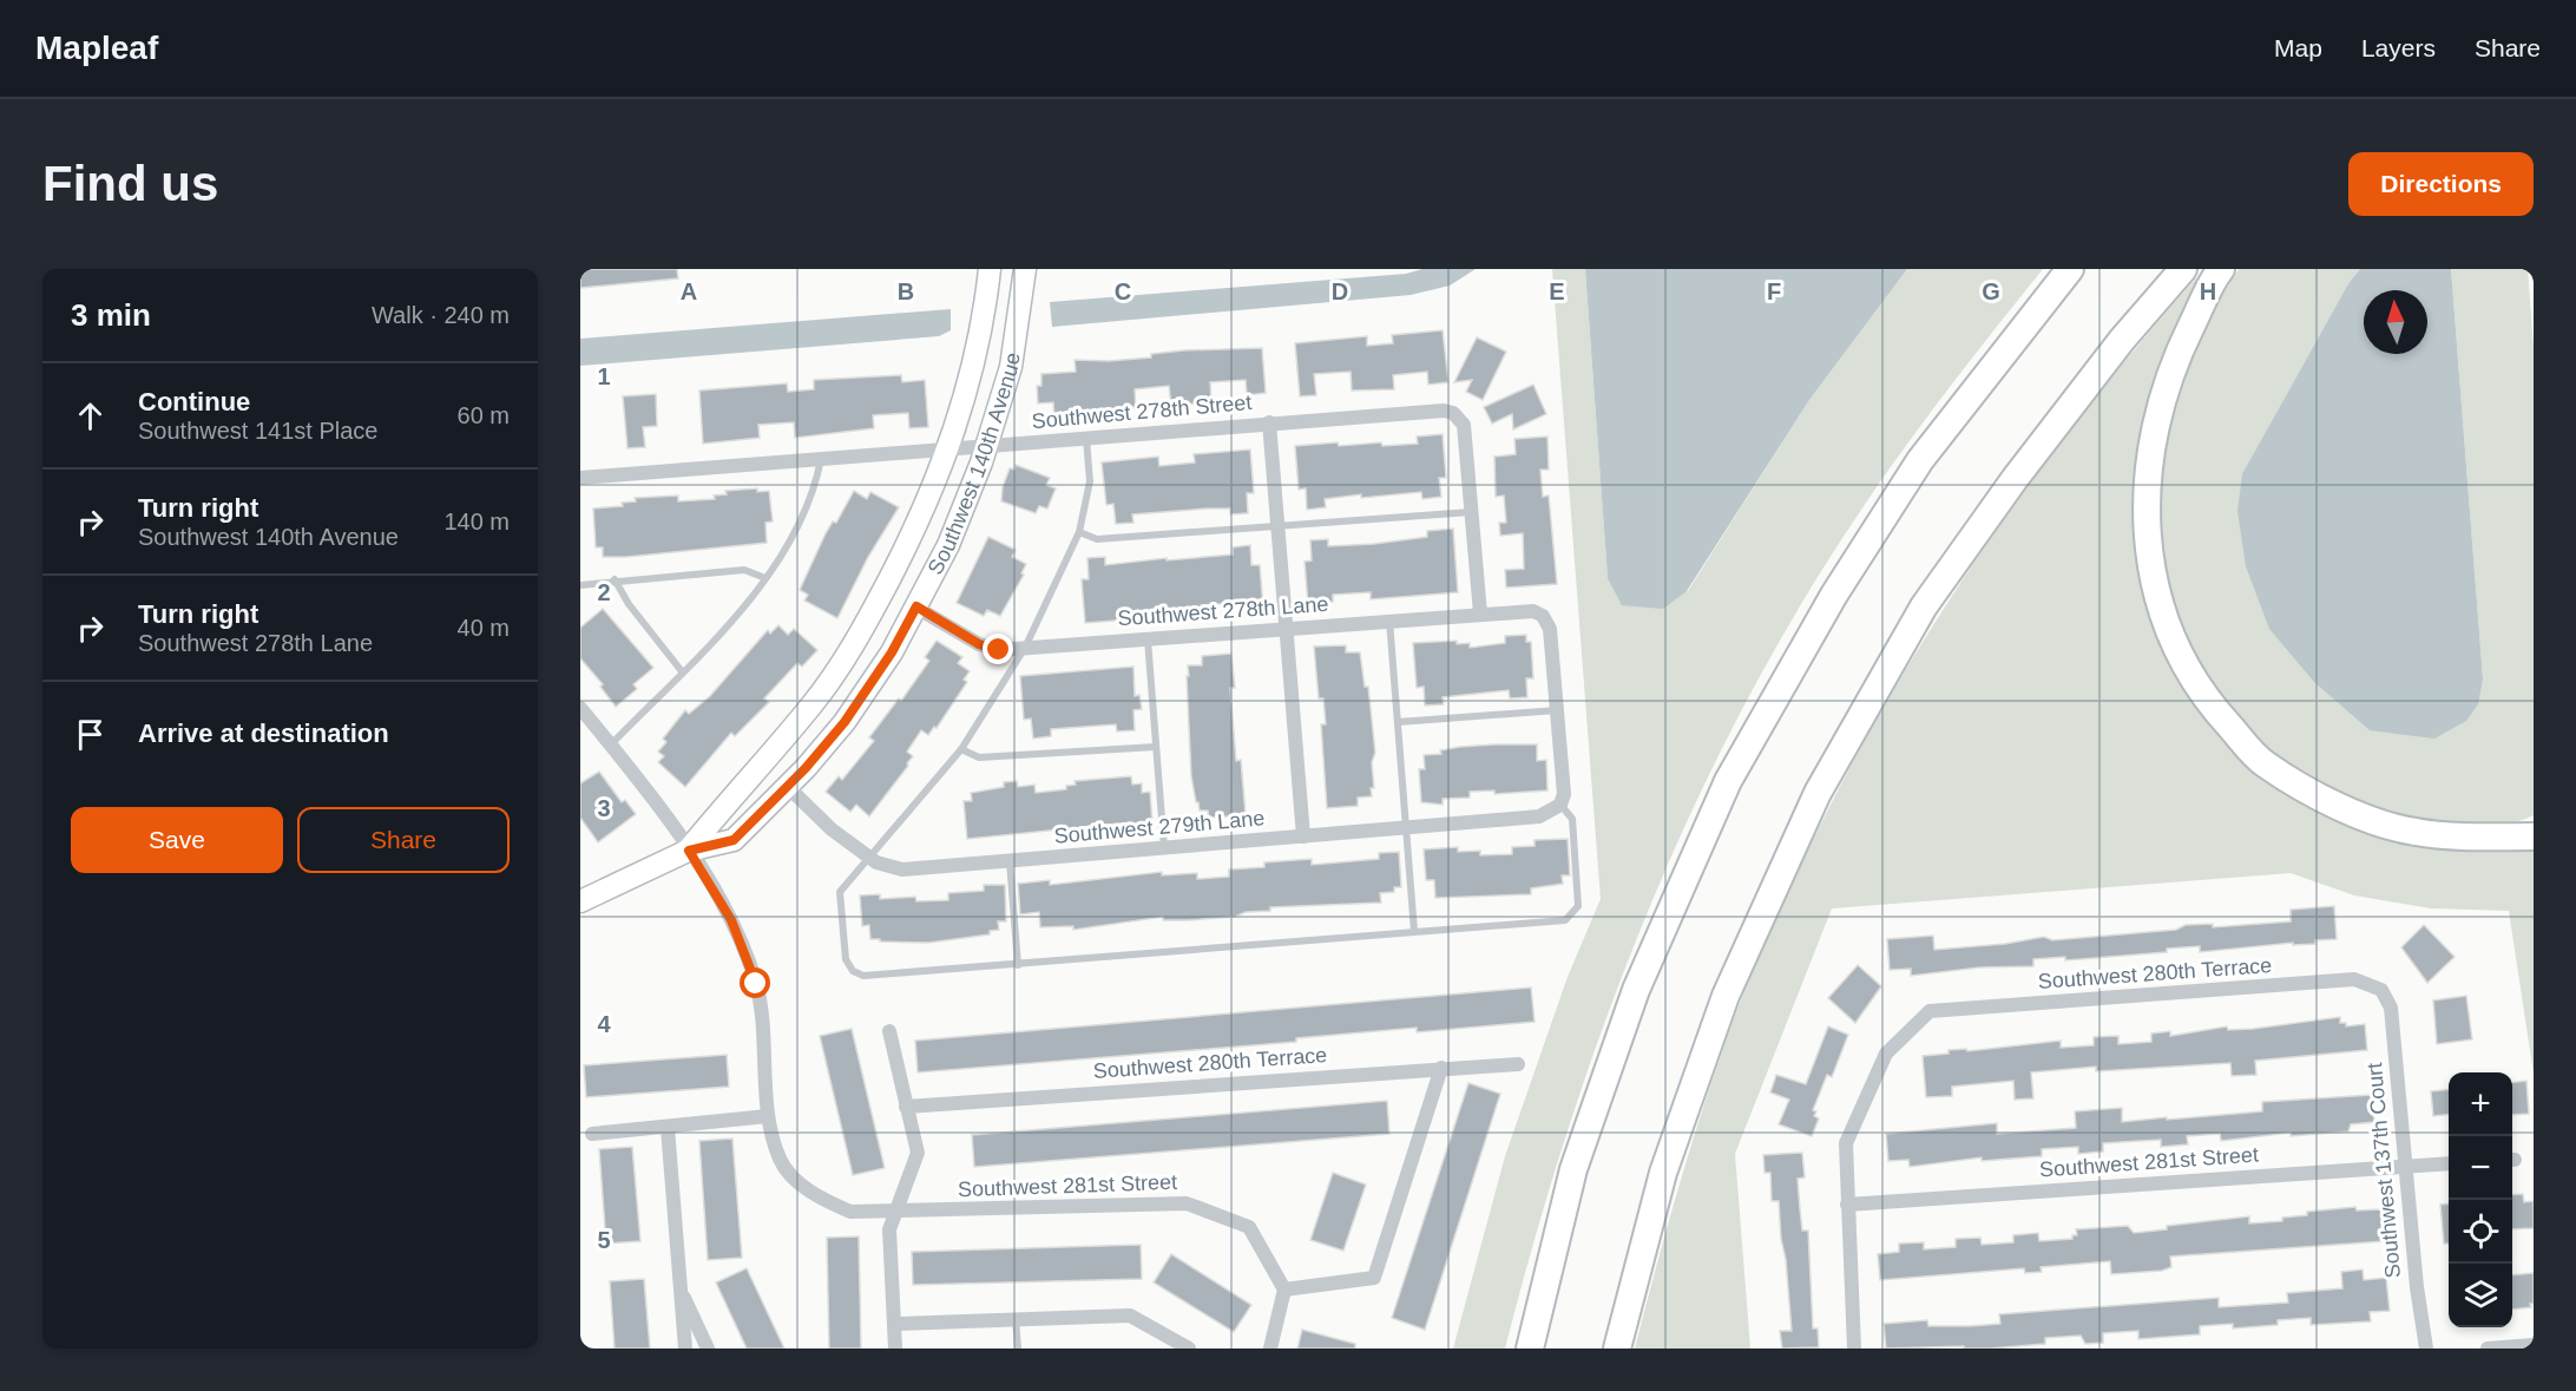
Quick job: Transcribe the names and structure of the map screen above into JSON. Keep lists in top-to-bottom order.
{
  "streets": {
    "street": [
      "Southwest 278th Street",
      "Southwest 140th Avenue",
      "Southwest 278th Lane",
      "Southwest 279th Lane",
      "Southwest 280th Terrace",
      "Southwest 281st Street",
      "Southwest 137th Court"
    ]
  },
  "crossings": [
    ["Southwest 278th Street", "Southwest 140th Avenue"],
    ["Southwest 140th Avenue", "Southwest 278th Lane"],
    ["Southwest 140th Avenue", "Southwest 279th Lane"],
    ["Southwest 140th Avenue", "Southwest 281st Street"],
    ["Southwest 280th Terrace", "Southwest 281st Street"],
    ["Southwest 280th Terrace", "Southwest 137th Court"],
    ["Southwest 281st Street", "Southwest 137th Court"]
  ],
  "north": "top",
  "page": {
    "header": "Mapleaf",
    "nav": ["Map", "Layers", "Share"],
    "buttons": [
      "Directions",
      ["Save", "Share"]
    ],
    "title": "Find us",
    "heading": ["3 min", "Walk · 240 m"],
    "list": [
      ["Continue", "Southwest 141st Place", "60 m"],
      ["Turn right", "Southwest 140th Avenue", "140 m"],
      ["Turn right", "Southwest 278th Lane", "40 m"],
      "Arrive at destination"
    ],
    "map_buttons": ["+", "−"]
  },
  "grid": {
    "columns": [
      "A",
      "B",
      "C",
      "D",
      "E",
      "F",
      "G",
      "H"
    ],
    "rows": [
      "1",
      "2",
      "3",
      "4",
      "5"
    ]
  }
}
